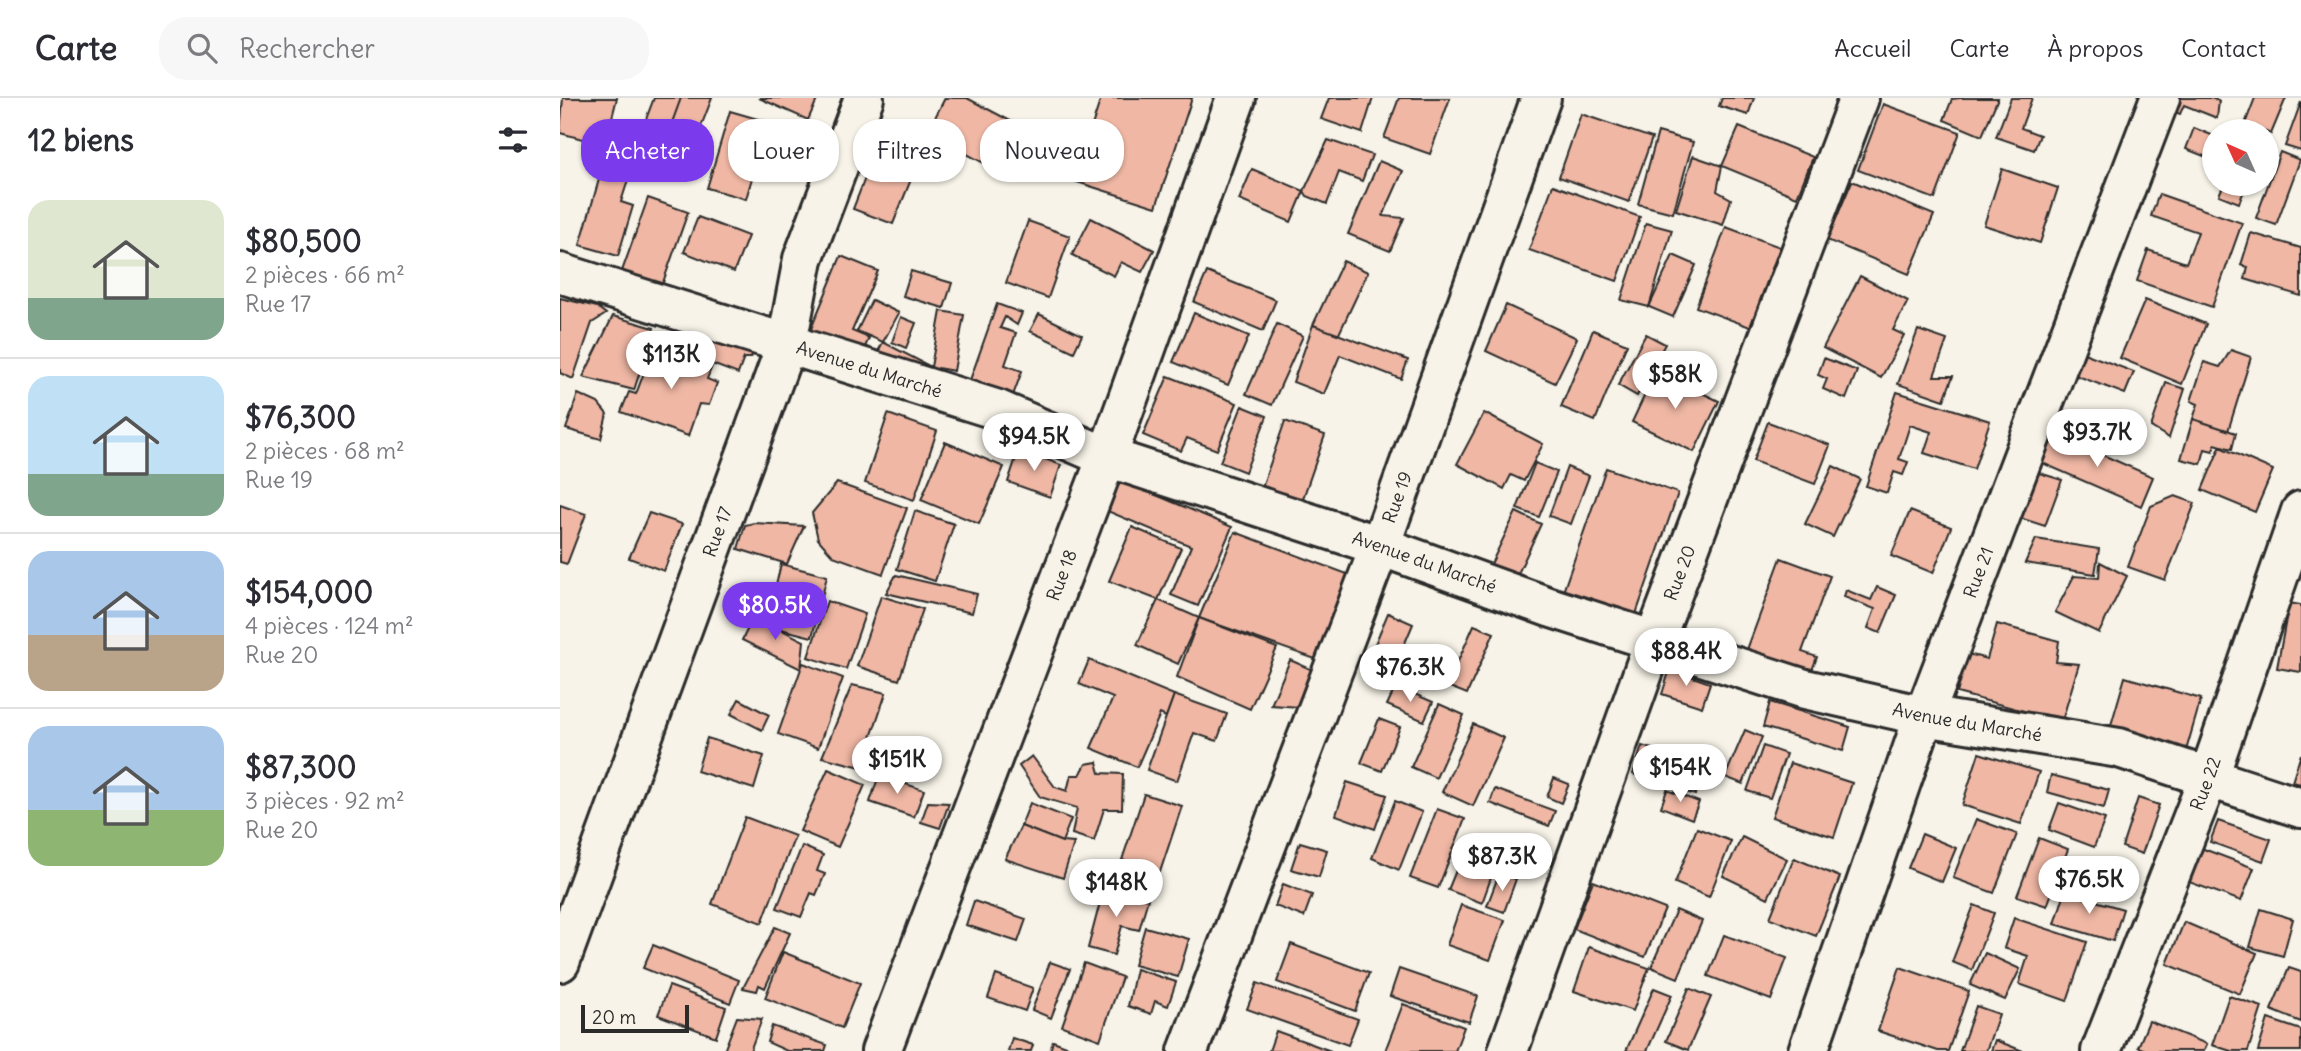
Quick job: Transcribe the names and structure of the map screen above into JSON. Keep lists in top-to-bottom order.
{
  "streets": {
    "street": [
      "Avenue du Marché",
      "Rue 19",
      "Rue 17",
      "Rue 20",
      "Rue 21",
      "Rue 18",
      "Rue 22"
    ]
  },
  "crossings": [
    ["Avenue du Marché", "Rue 19"],
    ["Avenue du Marché", "Rue 17"],
    ["Avenue du Marché", "Rue 20"],
    ["Avenue du Marché", "Rue 21"],
    ["Avenue du Marché", "Rue 18"],
    ["Avenue du Marché", "Rue 22"]
  ],
  "scale_bar": "20 m",
  "north": "top left",
  "page": {
    "header": "Carte",
    "search": "Rechercher",
    "nav": [
      "Accueil",
      "Carte",
      "À propos",
      "Contact"
    ],
    "heading": "12 biens",
    "chip": [
      "Acheter",
      "Louer",
      "Filtres",
      "Nouveau"
    ],
    "list": [
      {
        "name": "$80,500",
        "note": "2 pièces · 66 m² · Rue 17"
      },
      {
        "name": "$76,300",
        "note": "2 pièces · 68 m² · Rue 19"
      },
      {
        "name": "$154,000",
        "note": "4 pièces · 124 m² · Rue 20"
      },
      {
        "name": "$87,300",
        "note": "3 pièces · 92 m² · Rue 20"
      }
    ],
    "price": [
      "$113K",
      "$58K",
      "$93.7K",
      "$94.5K",
      "$80.5K",
      "$88.4K",
      "$76.3K",
      "$151K",
      "$154K",
      "$87.3K",
      "$76.5K",
      "$148K"
    ],
    "scale": "20 m"
  }
}
